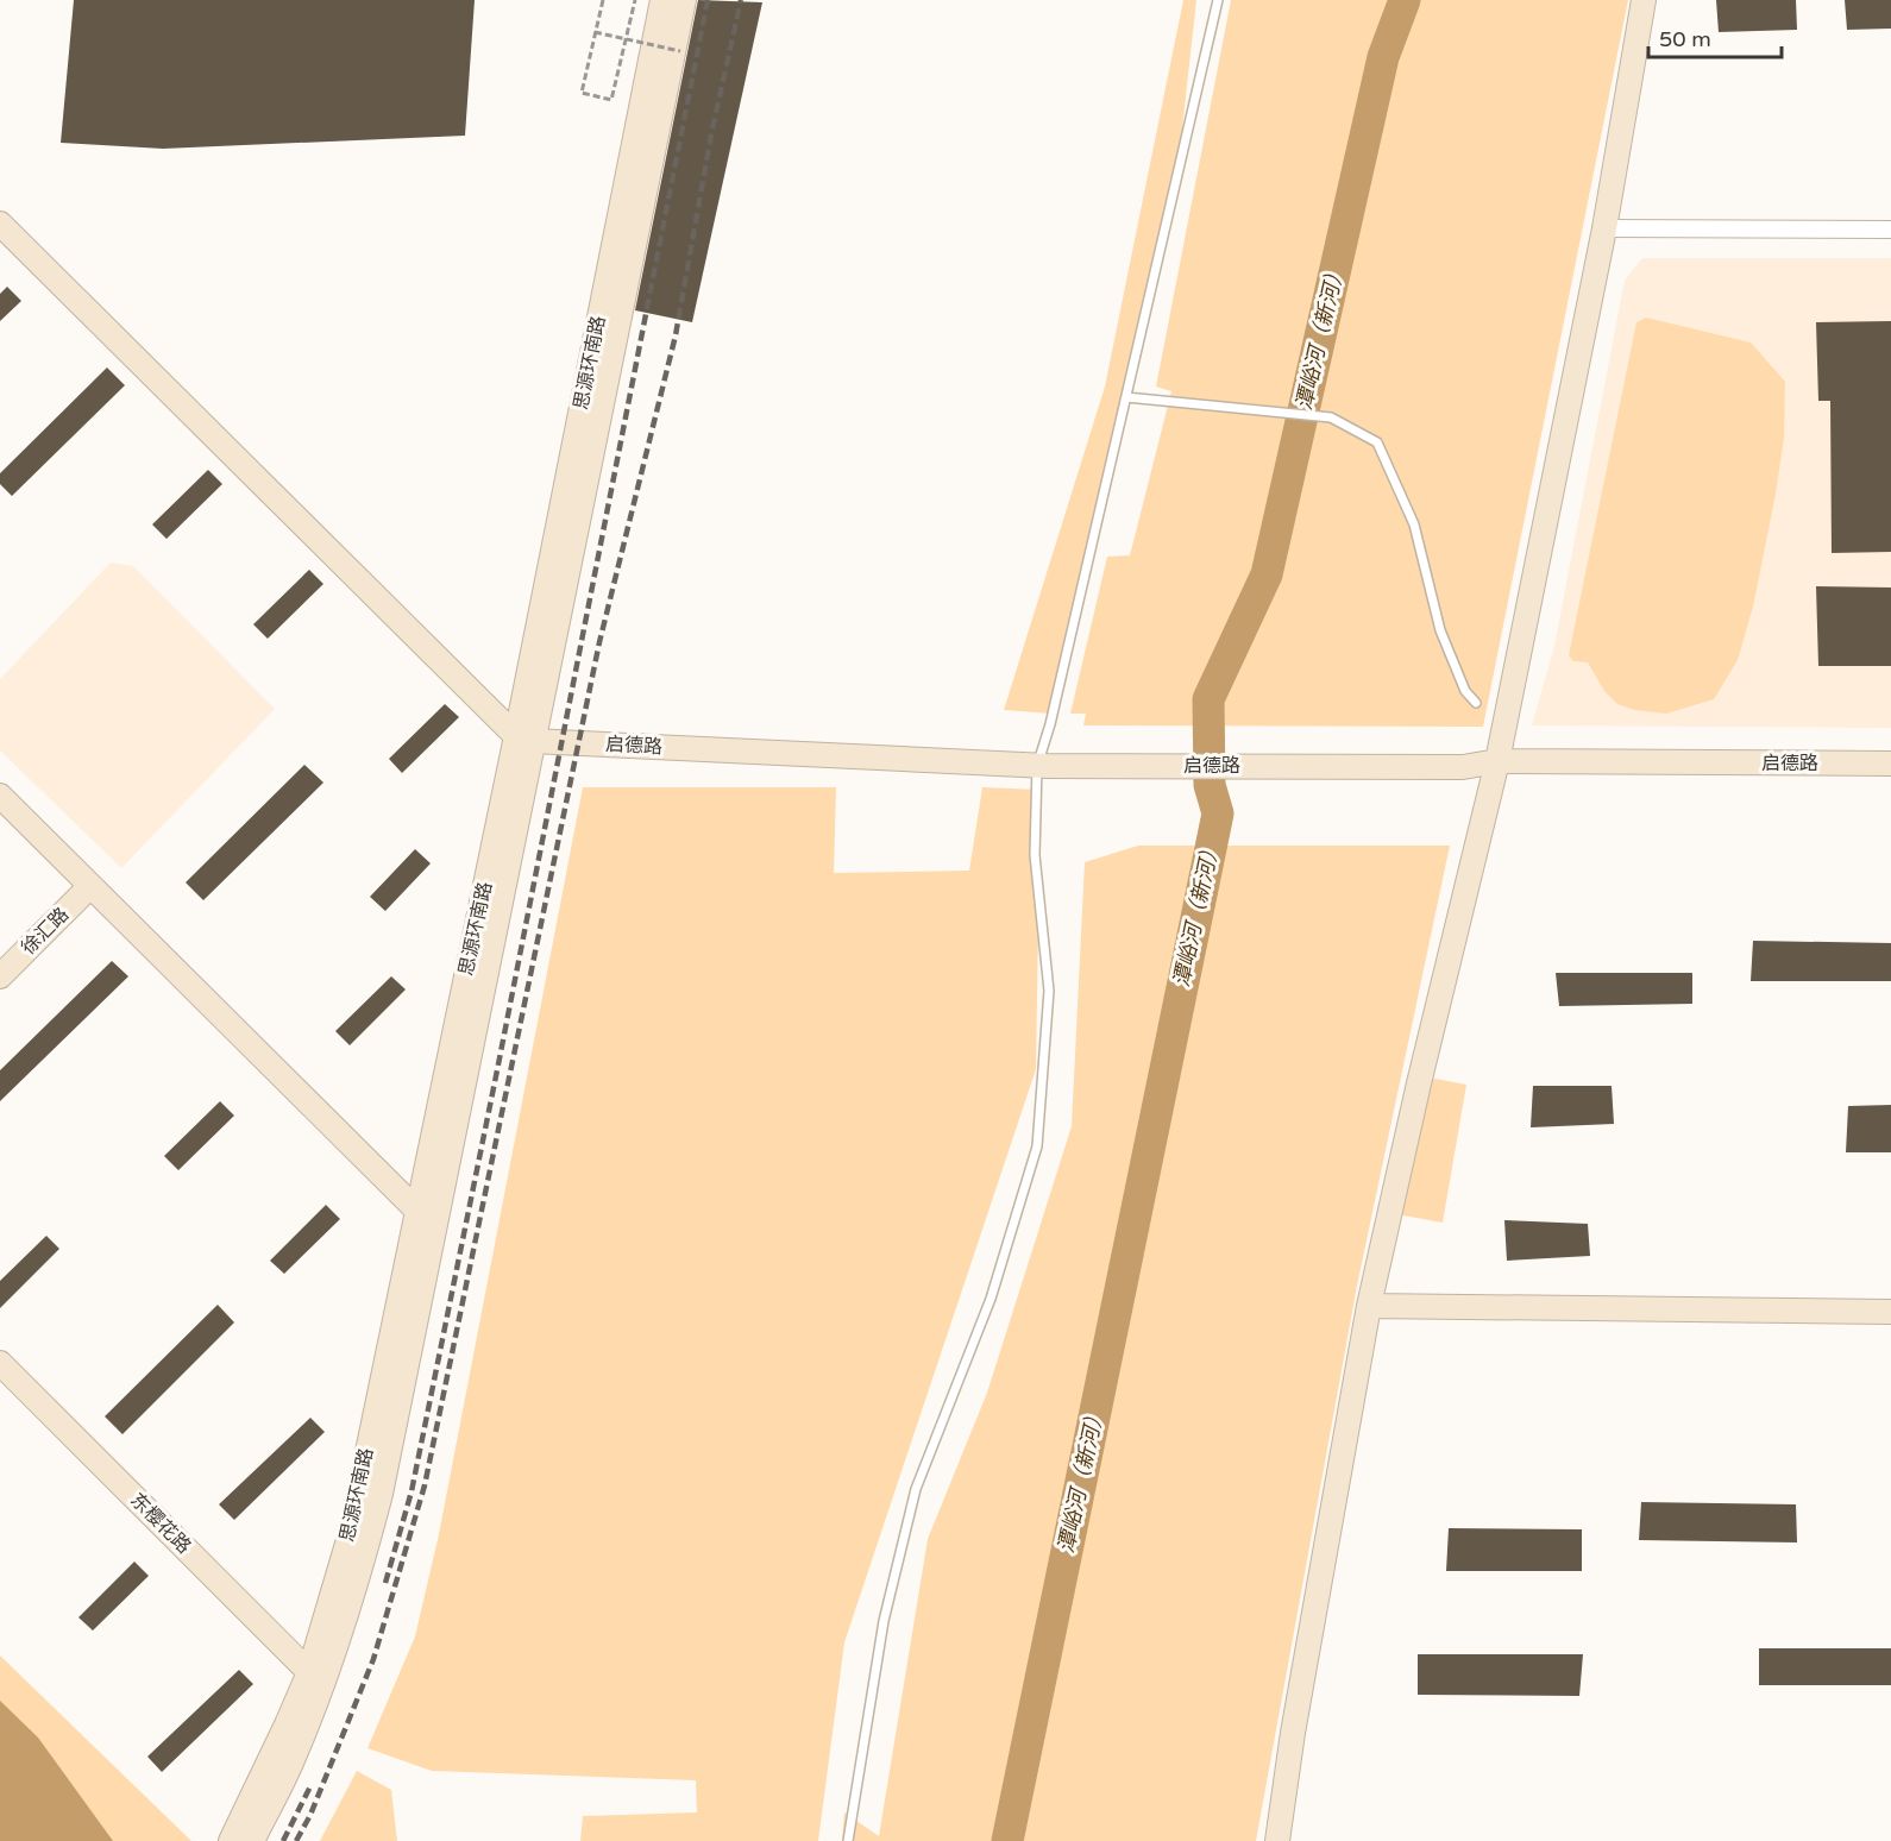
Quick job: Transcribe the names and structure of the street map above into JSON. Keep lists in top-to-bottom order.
{
  "streets": {
    "street": [
      "思源环南路",
      "启德路",
      "徐汇路",
      "东樱花路"
    ]
  },
  "crossings": [
    ["思源环南路", "启德路"],
    ["思源环南路", "东樱花路"]
  ],
  "water": ["潭峪河（新河）"],
  "scale_bar": "50 m"
}
